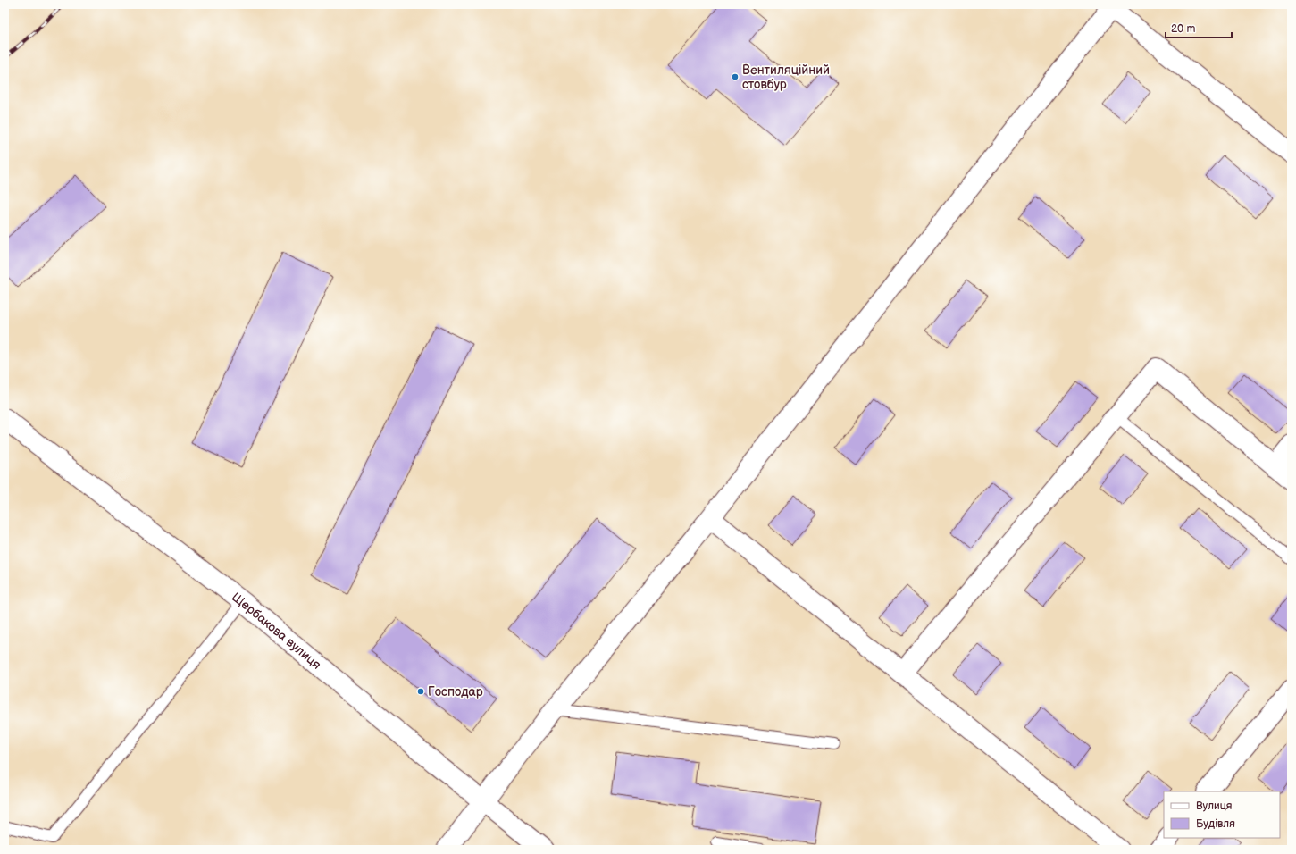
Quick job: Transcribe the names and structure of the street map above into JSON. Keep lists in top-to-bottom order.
{
  "streets": {
    "street": ["Щербакова вулиця"]
  },
  "places": ["Вентиляційний стовбур", "Господар"],
  "legend": ["Вулиця", "Будівля"],
  "scale_bar": "20 m"
}
